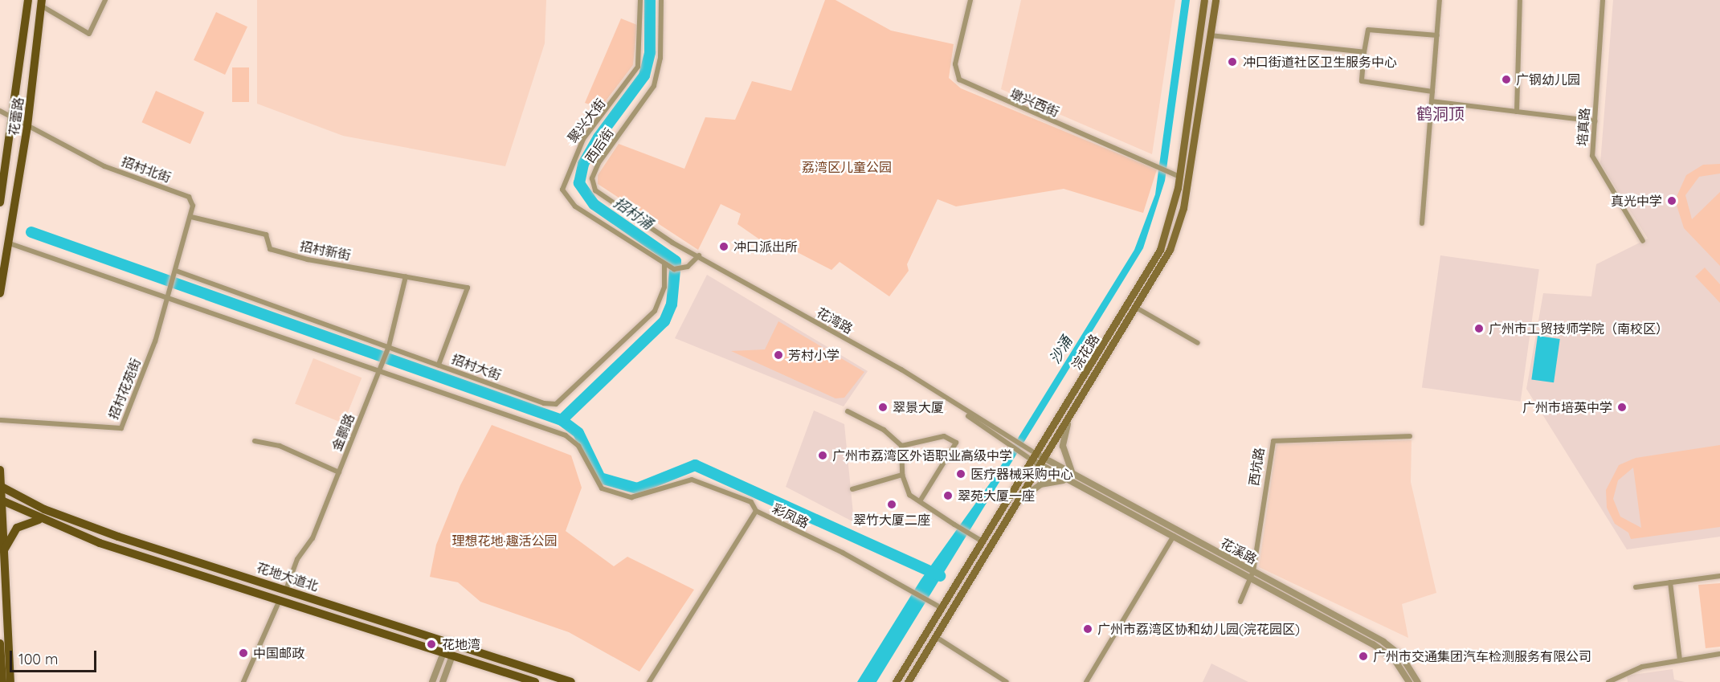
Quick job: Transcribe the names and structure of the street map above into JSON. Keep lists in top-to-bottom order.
{
  "streets": {
    "main road": ["花蕾路", "浣花路", "花地大道北"],
    "street": [
      "墩兴西街",
      "聚兴大街",
      "培真路",
      "西后街",
      "招村北街",
      "招村新街",
      "花湾路",
      "招村大街",
      "招村花苑街",
      "金鹏路",
      "西坑路",
      "彩凤路",
      "花溪路"
    ]
  },
  "crossings": [
    ["墩兴西街", "浣花路"],
    ["花蕾路", "招村北街"],
    ["聚兴大街", "招村大街"],
    ["西后街", "花湾路"],
    ["招村北街", "招村新街"],
    ["招村新街", "招村大街"],
    ["招村新街", "金鹏路"],
    ["花湾路", "浣花路"],
    ["花湾路", "花溪路"],
    ["浣花路", "彩凤路"],
    ["浣花路", "花溪路"],
    ["招村大街", "招村花苑街"],
    ["招村大街", "金鹏路"],
    ["金鹏路", "花地大道北"],
    ["西坑路", "花溪路"]
  ],
  "districts": ["鹤洞顶"],
  "water": ["招村涌", "沙涌"],
  "parks": ["荔湾区儿童公园", "理想花地·趣活公园"],
  "places": [
    "冲口街道社区卫生服务中心",
    "广钢幼儿园",
    "真光中学",
    "冲口派出所",
    "广州市工贸技师学院（南校区）",
    "芳村小学",
    "翠景大厦",
    "广州市培英中学",
    "广州市荔湾区外语职业高级中学",
    "医疗器械采购中心",
    "翠苑大厦一座",
    "翠竹大厦二座",
    "广州市荔湾区协和幼儿园(浣花园区)",
    "花地湾",
    "中国邮政",
    "广州市交通集团汽车检测服务有限公司"
  ],
  "scale_bar": "100 m"
}
